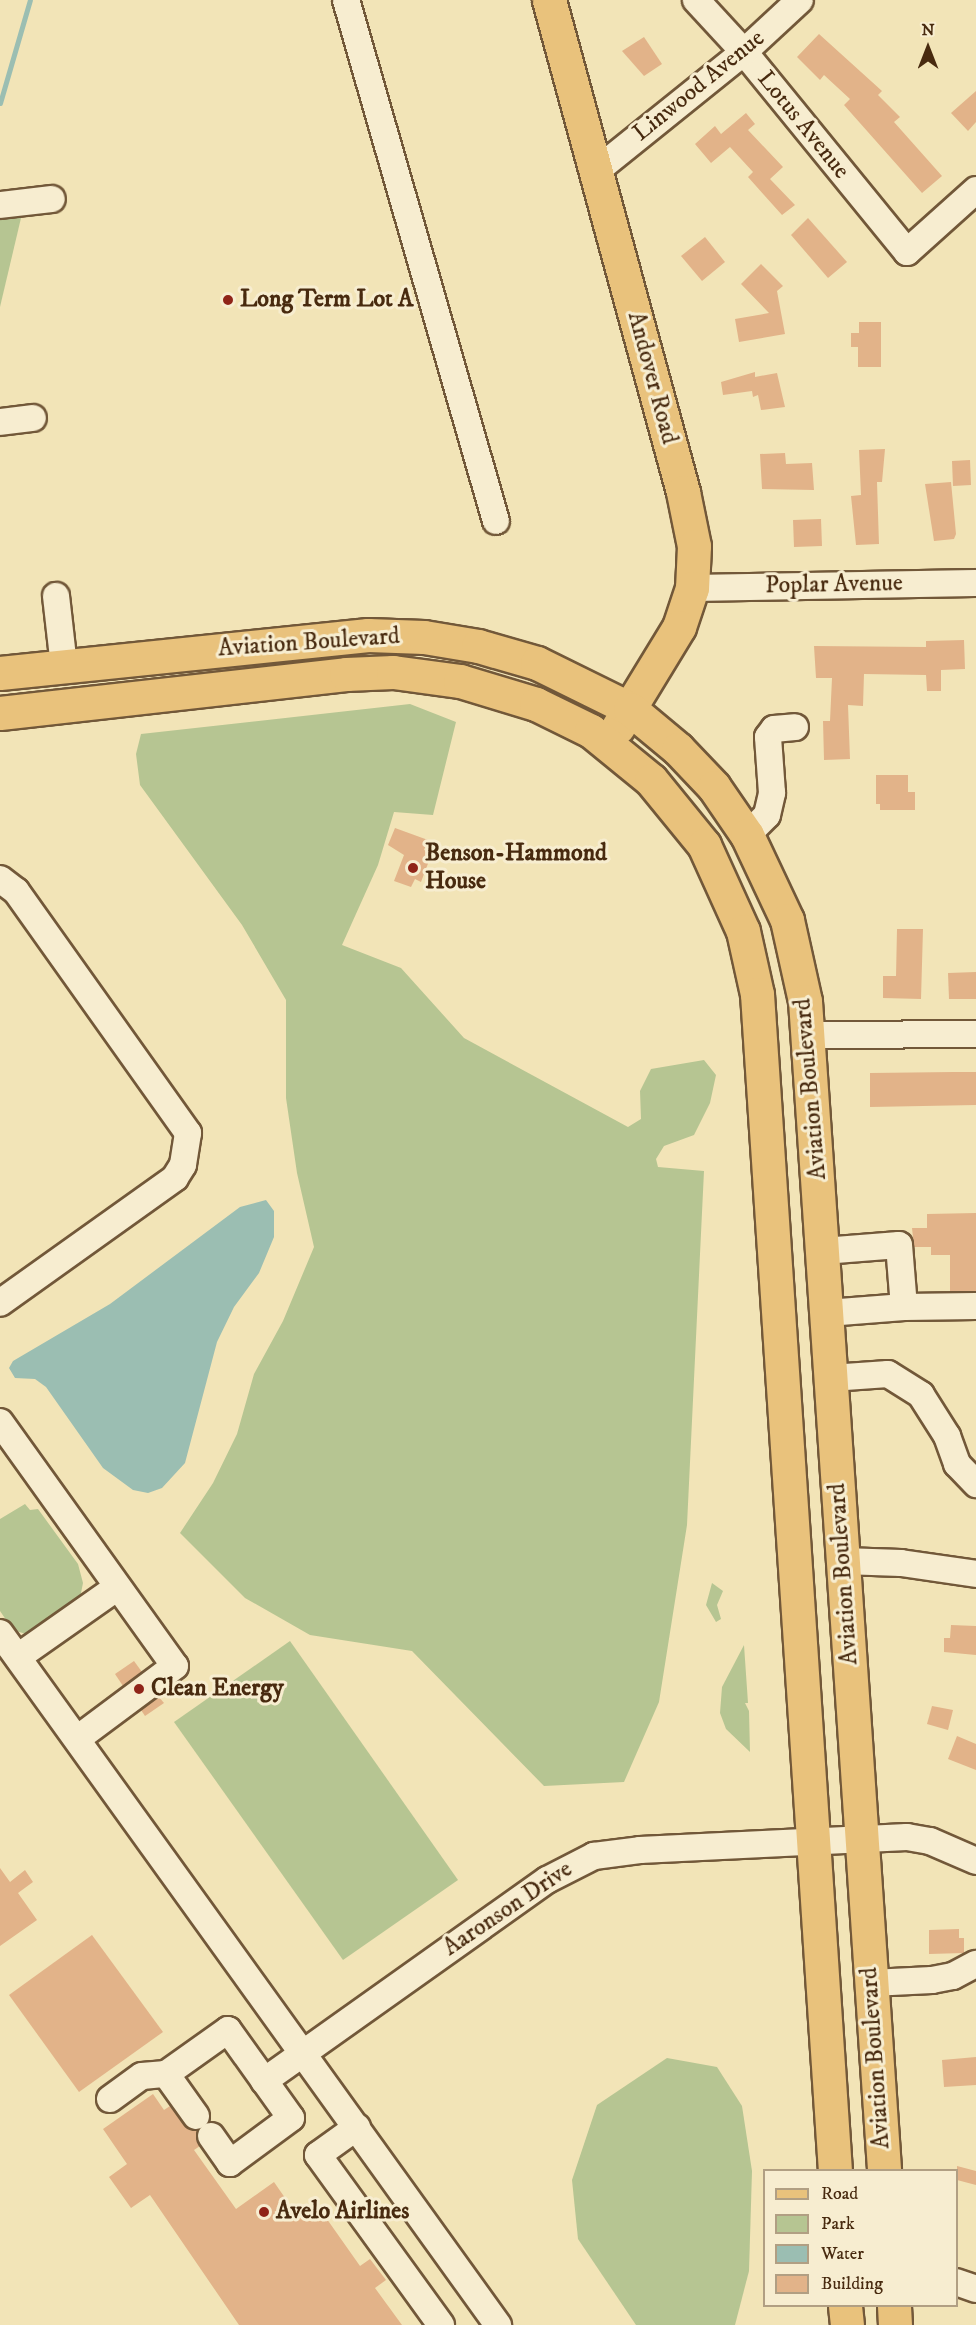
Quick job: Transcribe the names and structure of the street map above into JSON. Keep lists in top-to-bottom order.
{
  "streets": {
    "main road": ["Andover Road", "Aviation Boulevard"],
    "street": [
      "Linwood Avenue",
      "Lotus Avenue",
      "Poplar Avenue",
      "Aaronson Drive"
    ]
  },
  "crossings": [
    ["Linwood Avenue", "Lotus Avenue"],
    ["Linwood Avenue", "Andover Road"],
    ["Andover Road", "Poplar Avenue"],
    ["Andover Road", "Aviation Boulevard"],
    ["Aviation Boulevard", "Aaronson Drive"]
  ],
  "places": [
    "Long Term Lot A",
    "Benson-Hammond House",
    "Clean Energy",
    "Avelo Airlines"
  ],
  "legend": [
    "Road",
    "Park",
    "Water",
    "Building"
  ],
  "north": "top"
}
